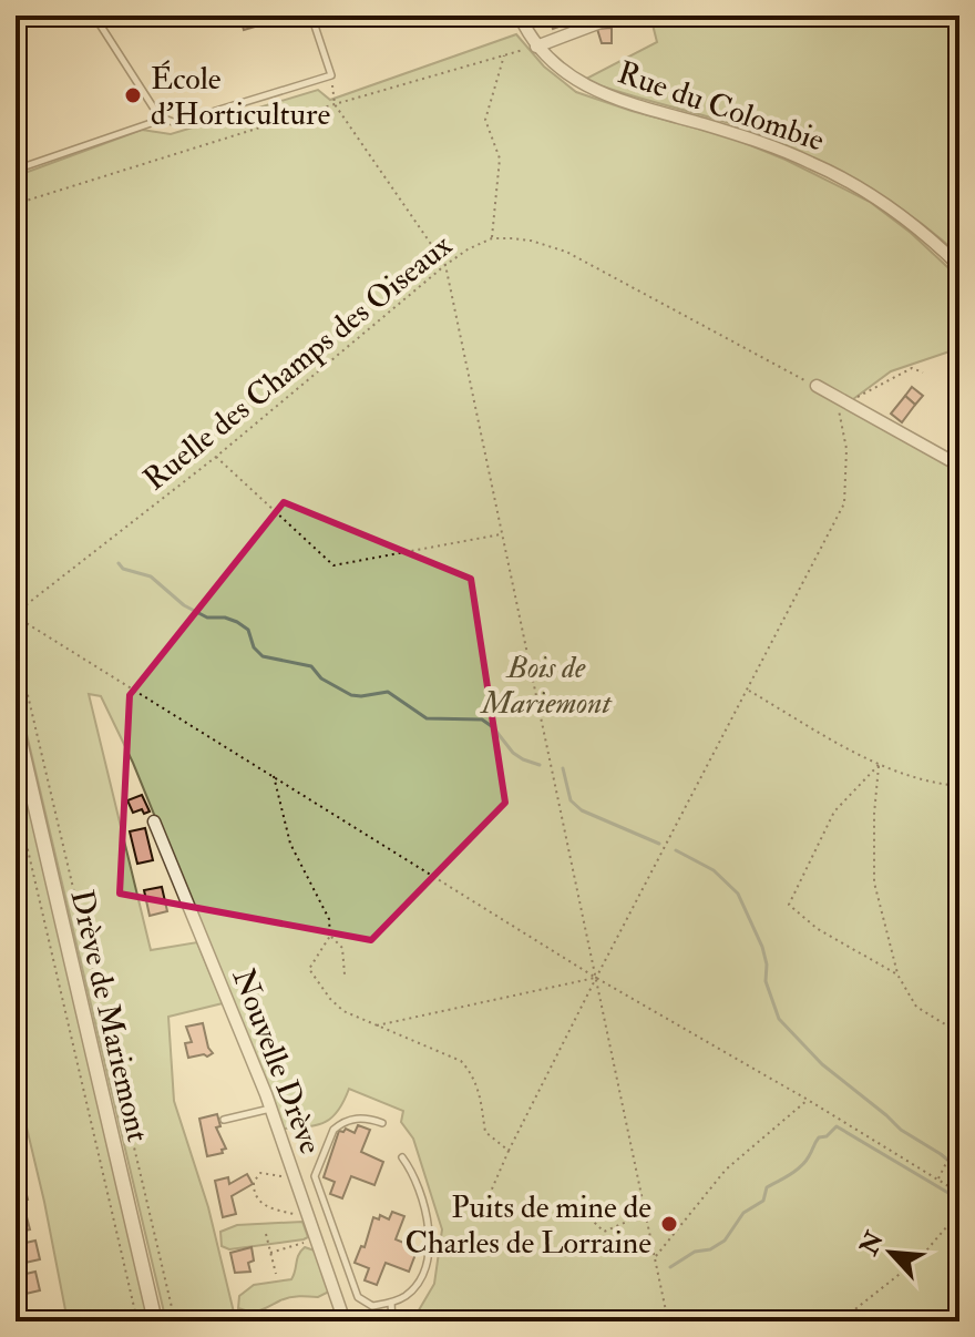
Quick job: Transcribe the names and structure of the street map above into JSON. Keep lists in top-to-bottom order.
{
  "streets": {
    "street": ["Rue du Colombie", "Drève de Mariemont", "Nouvelle Drève"],
    "path": ["Ruelle des Champs des Oiseaux"]
  },
  "parks": ["Bois de Mariemont"],
  "places": ["École d'Horticulture", "Puits de mine de Charles de Lorraine"],
  "north": "top left"
}
